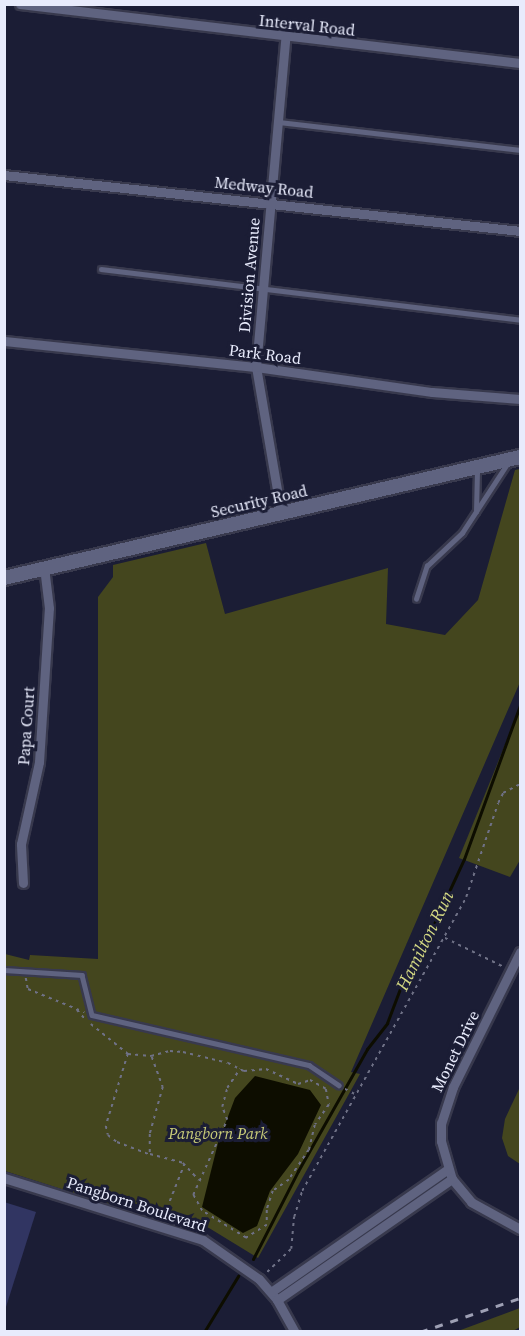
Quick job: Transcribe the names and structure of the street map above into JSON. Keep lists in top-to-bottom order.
{
  "streets": {
    "street": [
      "Interval Road",
      "Medway Road",
      "Division Avenue",
      "Park Road",
      "Security Road",
      "Papa Court",
      "Monet Drive",
      "Pangborn Boulevard"
    ]
  },
  "crossings": [
    ["Interval Road", "Division Avenue"],
    ["Medway Road", "Division Avenue"],
    ["Division Avenue", "Park Road"],
    ["Division Avenue", "Security Road"],
    ["Security Road", "Papa Court"]
  ],
  "water": ["Hamilton Run"],
  "parks": ["Pangborn Park"]
}
